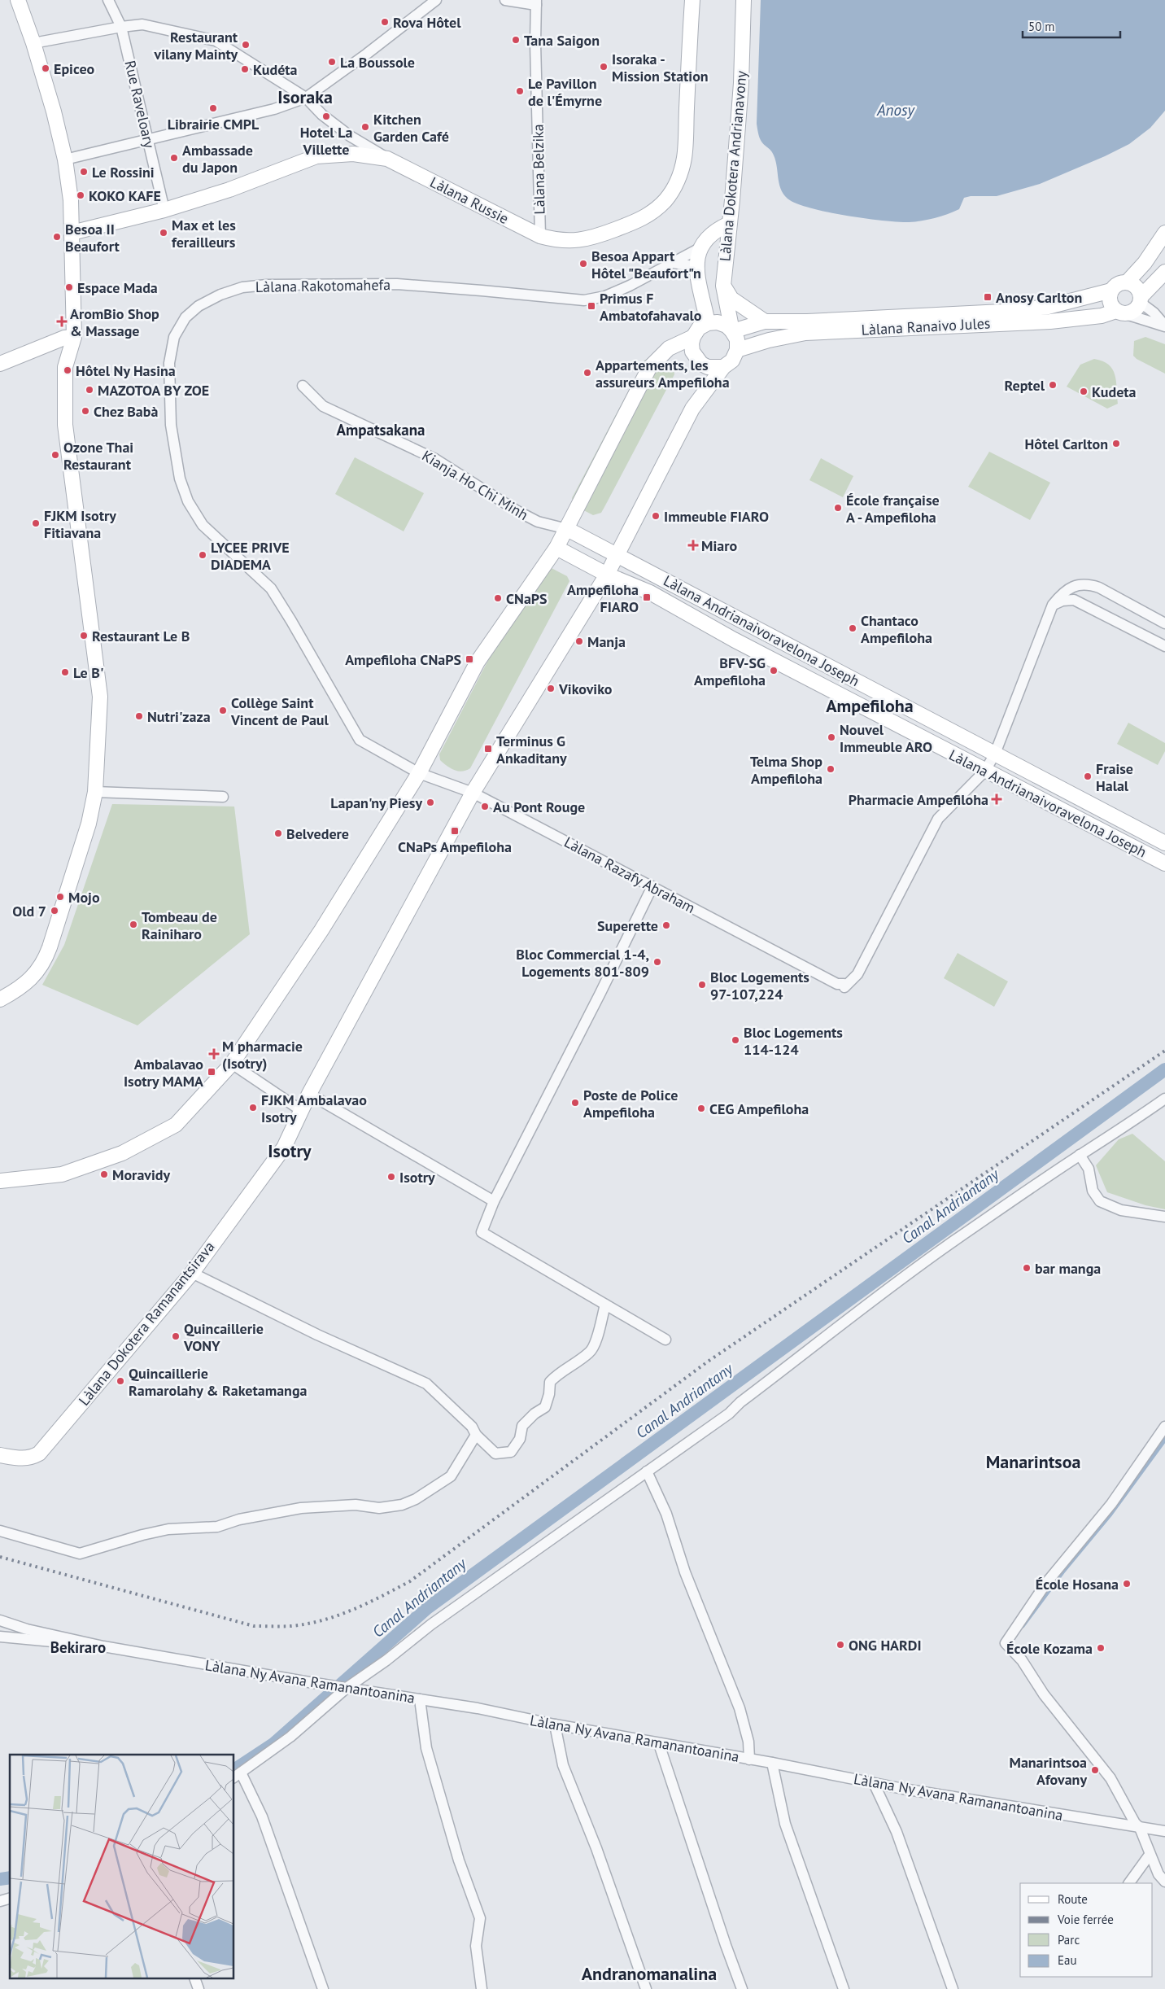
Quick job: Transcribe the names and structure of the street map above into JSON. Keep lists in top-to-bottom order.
{
  "streets": {
    "street": [
      "Rue Raveloary",
      "Làlana Dokotera Andrianavony",
      "Làlana Belzika",
      "Làlana Russie",
      "Làlana Rakotomahefa",
      "Làlana Ranaivo Jules",
      "Kianja Ho Chi Minh",
      "Làlana Andrianaivoravelona Joseph",
      "Làlana Razafy Abraham",
      "Làlana Dokotera Ramanantsirava",
      "Làlana Ny Avana Ramanantoanina"
    ]
  },
  "crossings": [
    ["Rue Raveloary", "Làlana Russie"],
    ["Làlana Dokotera Andrianavony", "Làlana Ranaivo Jules"],
    ["Làlana Belzika", "Làlana Russie"],
    ["Làlana Rakotomahefa", "Làlana Razafy Abraham"],
    ["Kianja Ho Chi Minh", "Làlana Andrianaivoravelona Joseph"],
    ["Làlana Andrianaivoravelona Joseph", "Làlana Razafy Abraham"],
    ["Làlana Andrianaivoravelona Joseph", "Làlana Dokotera Ramanantsirava"],
    ["Làlana Razafy Abraham", "Làlana Dokotera Ramanantsirava"]
  ],
  "districts": [
    "Isoraka",
    "Ampatsakana",
    "Ampefiloha",
    "Isotry",
    "Manarintsoa",
    "Bekiraro",
    "Andranomanalina"
  ],
  "water": ["Anosy", "Canal Andriantany"],
  "places": {
    "other": [
      "Rova Hôtel",
      "Tana Saigon",
      "Restaurant vilany Mainty",
      "La Boussole",
      "Isoraka - Mission Station",
      "Epiceo",
      "Kudéta",
      "Le Pavillon de l'Émyrne",
      "Librairie CMPL",
      "Hotel La Villette",
      "Kitchen Garden Café",
      "Ambassade du Japon",
      "Le Rossini",
      "KOKO KAFE",
      "Max et les ferailleurs",
      "Besoa II Beaufort",
      "Besoa Appart Hôtel \"Beaufort\"n",
      "Espace Mada",
      "Hôtel Ny Hasina",
      "Appartements, les assureurs Ampefiloha",
      "Reptel",
      "MAZOTOA BY ZOE",
      "Kudeta",
      "Chez Babà",
      "Hôtel Carlton",
      "Ozone Thai Restaurant",
      "École française A - Ampefiloha",
      "Immeuble FIARO",
      "FJKM Isotry Fitiavana",
      "LYCEE PRIVE DIADEMA",
      "CNaPS",
      "Chantaco Ampefiloha",
      "Restaurant Le B",
      "Manja",
      "BFV-SG Ampefiloha",
      "Le B'",
      "Vikoviko",
      "Collège Saint Vincent de Paul",
      "Nutri'zaza",
      "Nouvel Immeuble ARO",
      "Telma Shop Ampefiloha",
      "Fraise Halal",
      "Lapan'ny Piesy",
      "Au Pont Rouge",
      "Belvedere",
      "Mojo",
      "Old 7",
      "Tombeau de Rainiharo",
      "Superette",
      "Bloc Commercial 1-4, Logements 801-809",
      "Bloc Logements 97-107,224",
      "Bloc Logements 114-124",
      "Poste de Police Ampefiloha",
      "FJKM Ambalavao Isotry",
      "CEG Ampefiloha",
      "Moravidy",
      "Isotry",
      "bar manga",
      "Quincaillerie VONY",
      "Quincaillerie Ramarolahy & Raketamanga",
      "École Hosana",
      "ONG HARDI",
      "École Kozama",
      "Manarintsoa Afovany"
    ],
    "transit": [
      "Anosy Carlton",
      "Primus F Ambatofahavalo",
      "Ampefiloha FIARO",
      "Ampefiloha CNaPS",
      "Terminus G Ankaditany",
      "CNaPs Ampefiloha",
      "Ambalavao Isotry MAMA"
    ],
    "health": [
      "AromBio Shop & Massage",
      "Miaro",
      "Pharmacie Ampefiloha",
      "M pharmacie (Isotry)"
    ]
  },
  "legend": [
    "Route",
    "Voie ferrée",
    "Parc",
    "Eau"
  ],
  "scale_bar": "50 m"
}
